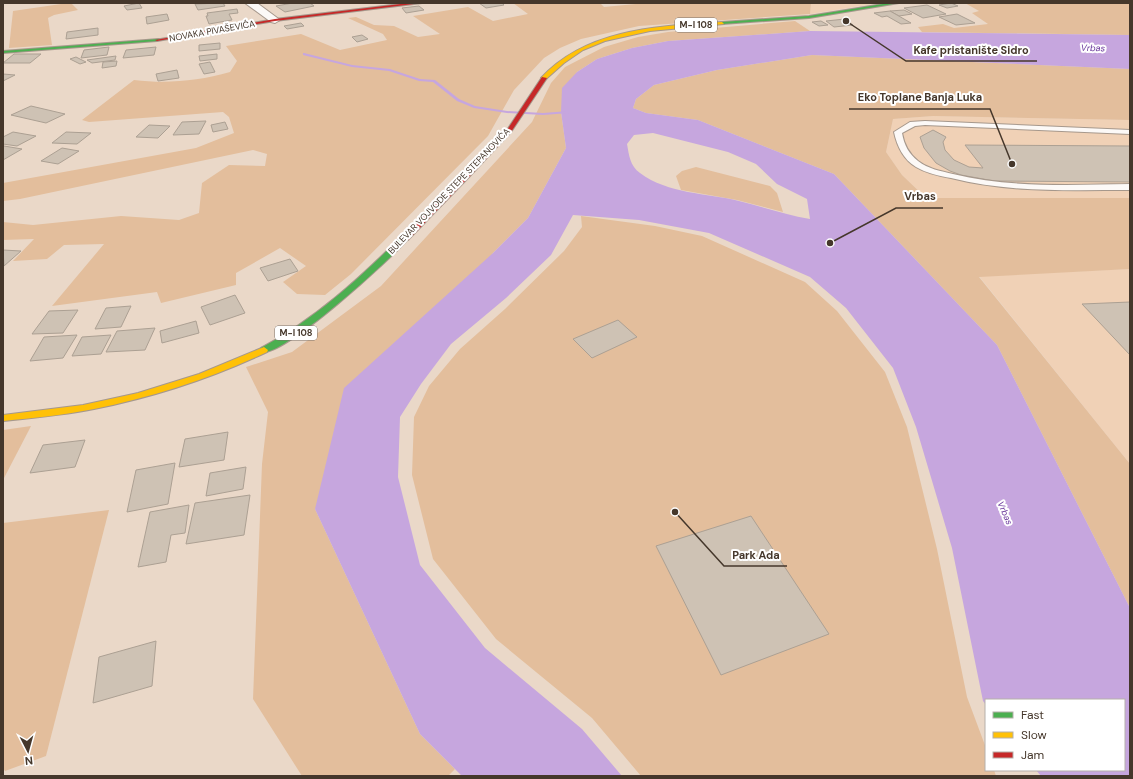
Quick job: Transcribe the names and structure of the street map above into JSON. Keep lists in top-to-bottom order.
{
  "streets": {
    "main road": ["M-I 108", "NOVAKA PIVAŠEVIĆA", "BULEVAR VOJVODE STEPE STEPANOVIĆA"]
  },
  "water": ["Vrbas"],
  "places": [
    "Kafe pristanište Sidro",
    "Eko Toplane Banja Luka",
    "Vrbas",
    "Park Ada"
  ],
  "legend": ["Fast", "Slow", "Jam"],
  "north": "bottom"
}
